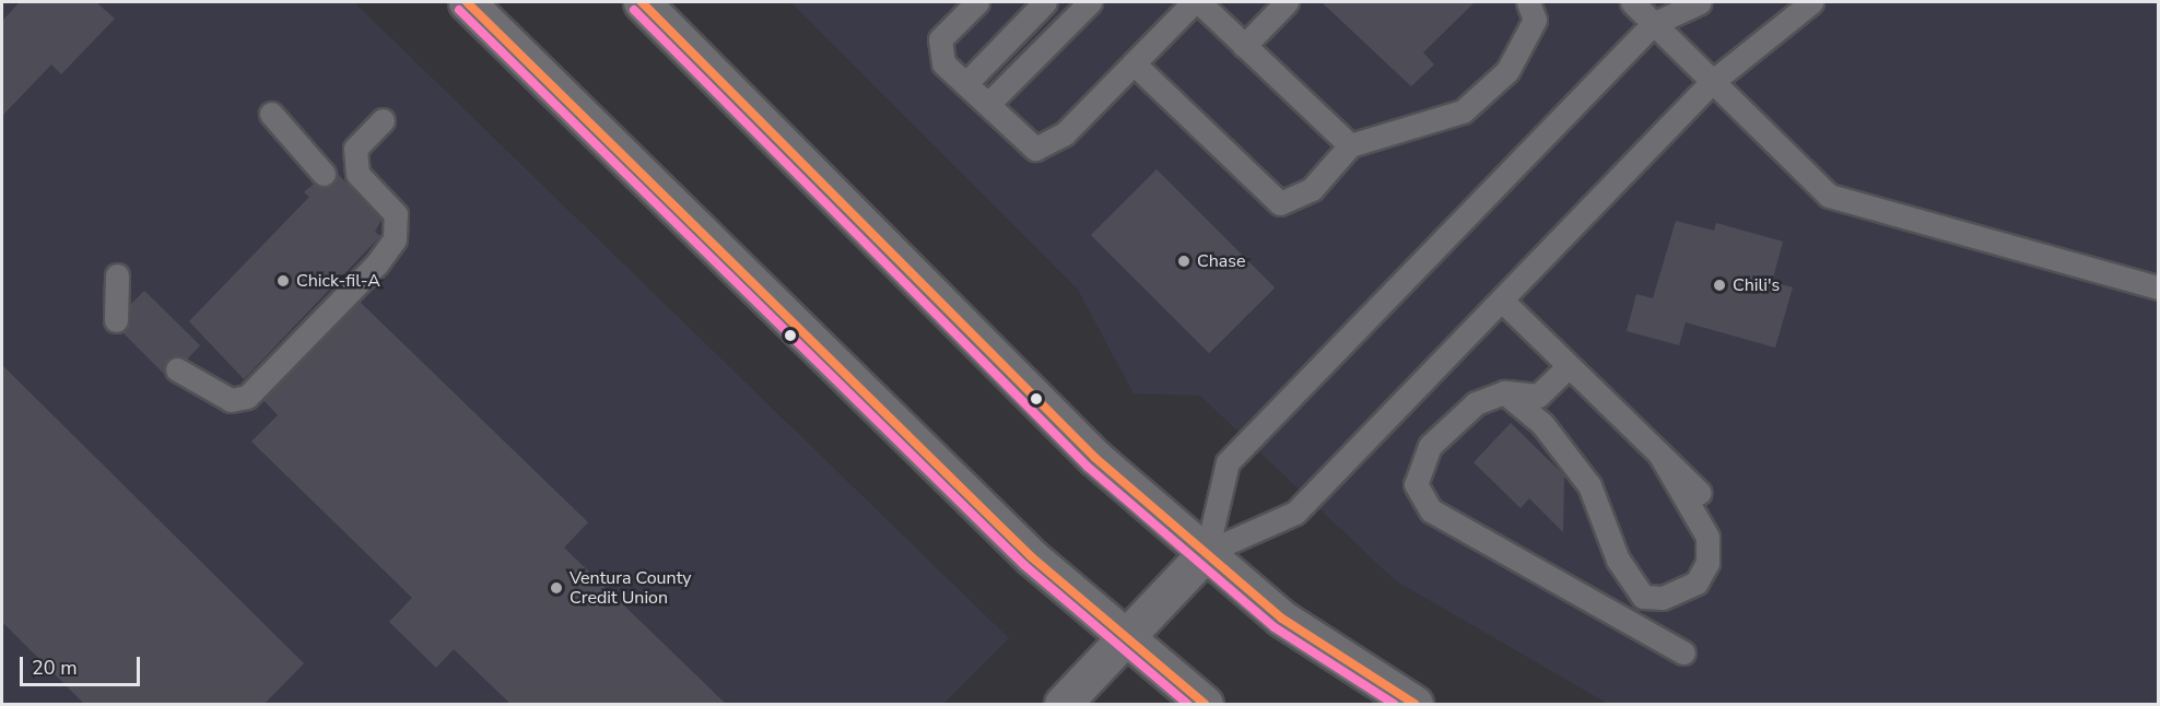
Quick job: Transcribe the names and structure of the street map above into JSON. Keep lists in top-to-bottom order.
{
  "places": [
    "Chase",
    "Chick-fil-A",
    "Chili's",
    "Ventura County Credit Union"
  ],
  "scale_bar": "20 m"
}
